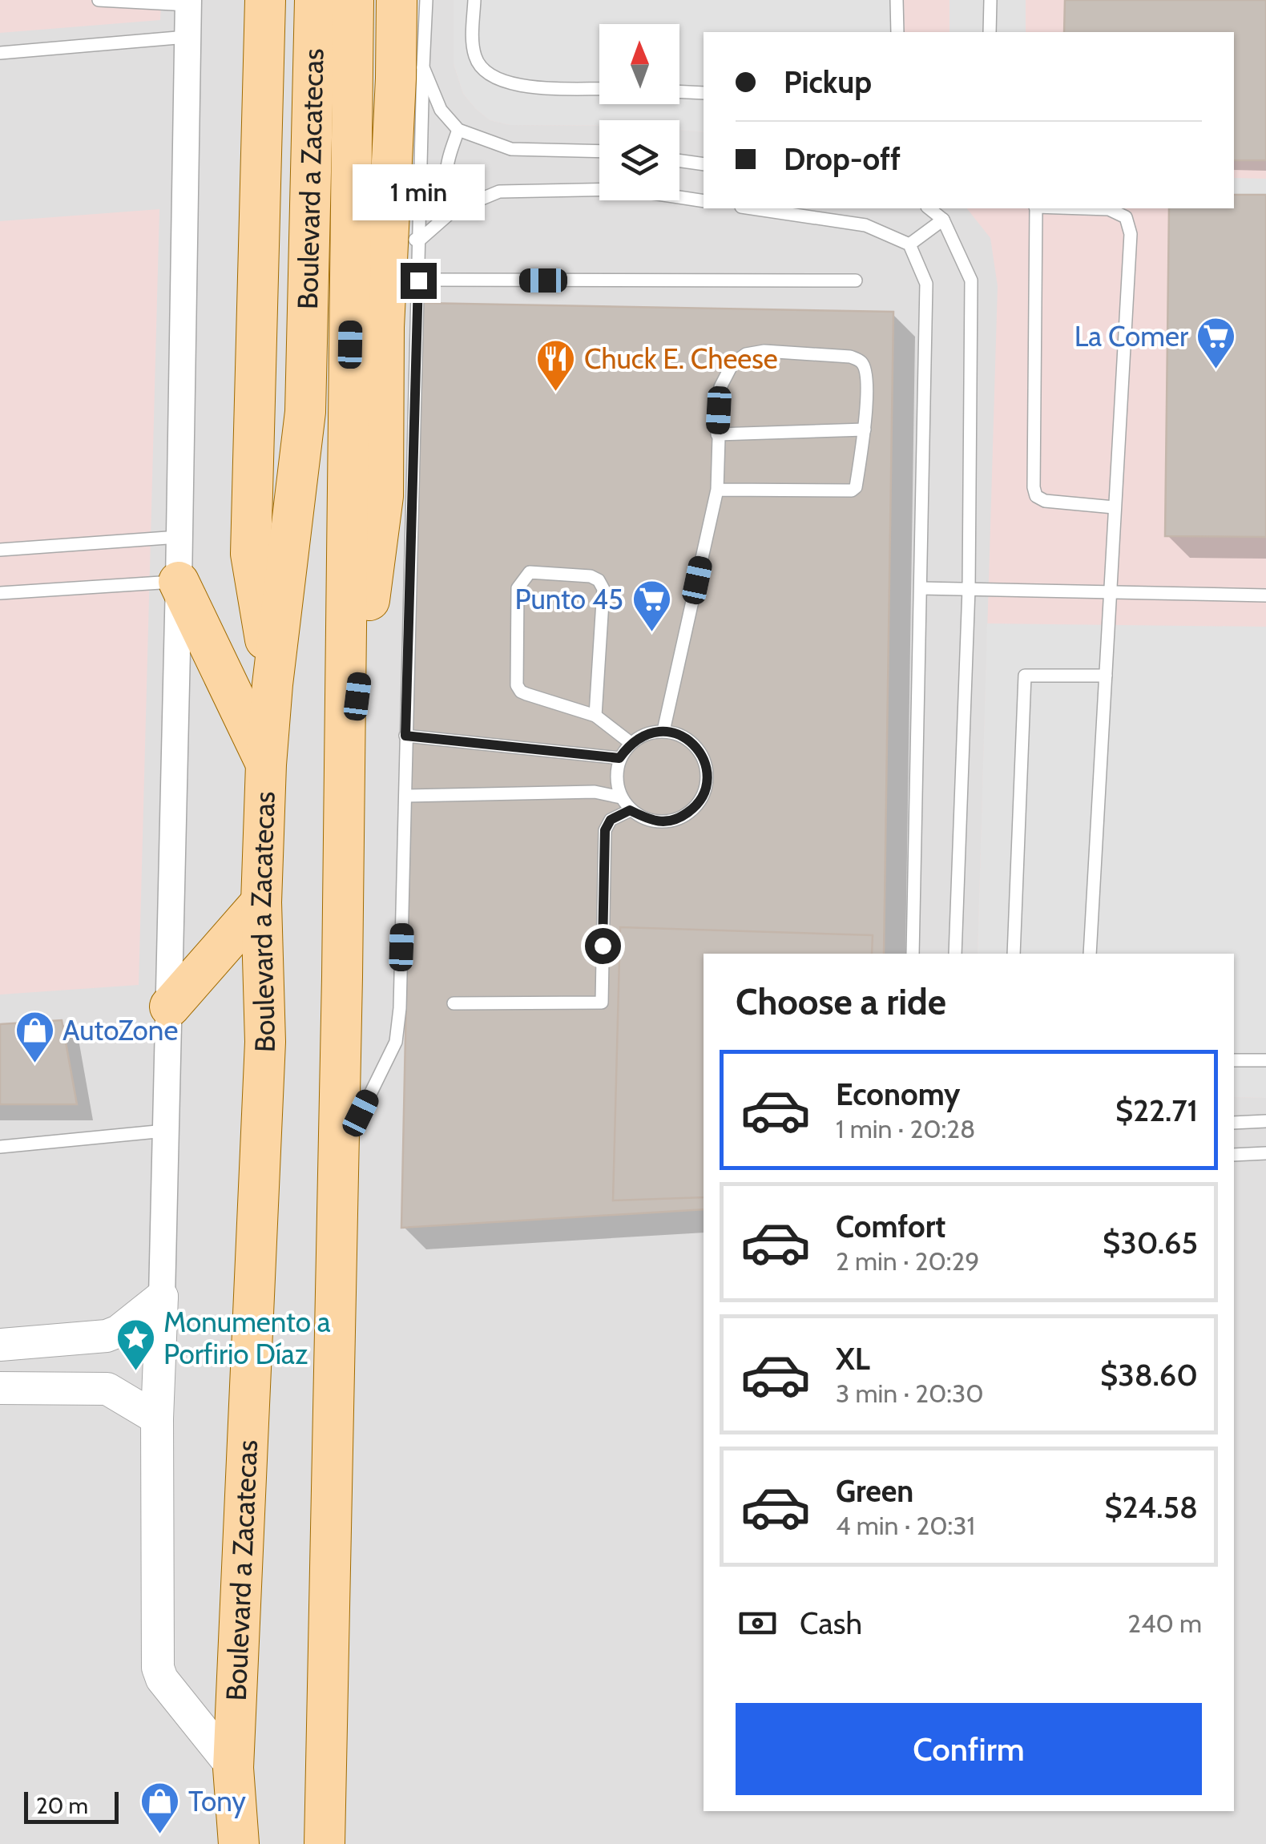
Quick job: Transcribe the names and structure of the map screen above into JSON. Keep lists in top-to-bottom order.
{
  "streets": {
    "main road": ["Boulevard a Zacatecas"]
  },
  "places": {
    "supermarket": ["La Comer", "Punto 45"],
    "restaurant": ["Chuck E. Cheese"],
    "shop": ["AutoZone", "Tony"],
    "place": ["Monumento a Porfirio Díaz"]
  },
  "scale_bar": "20 m",
  "north": "top",
  "page": {
    "banner": ["Pickup", "Drop-off"],
    "bubble": "1 min",
    "heading": "Choose a ride",
    "list": [
      {
        "name": "Economy",
        "note": "1 min · 20:28",
        "value": "$22.71"
      },
      {
        "name": "Comfort",
        "note": "2 min · 20:29",
        "value": "$30.65"
      },
      {
        "name": "XL",
        "note": "3 min · 20:30",
        "value": "$38.60"
      },
      {
        "name": "Green",
        "note": "4 min · 20:31",
        "value": "$24.58"
      }
    ],
    "pay": ["Cash", "240 m"],
    "buttons": "Confirm",
    "scale": "20 m"
  }
}
